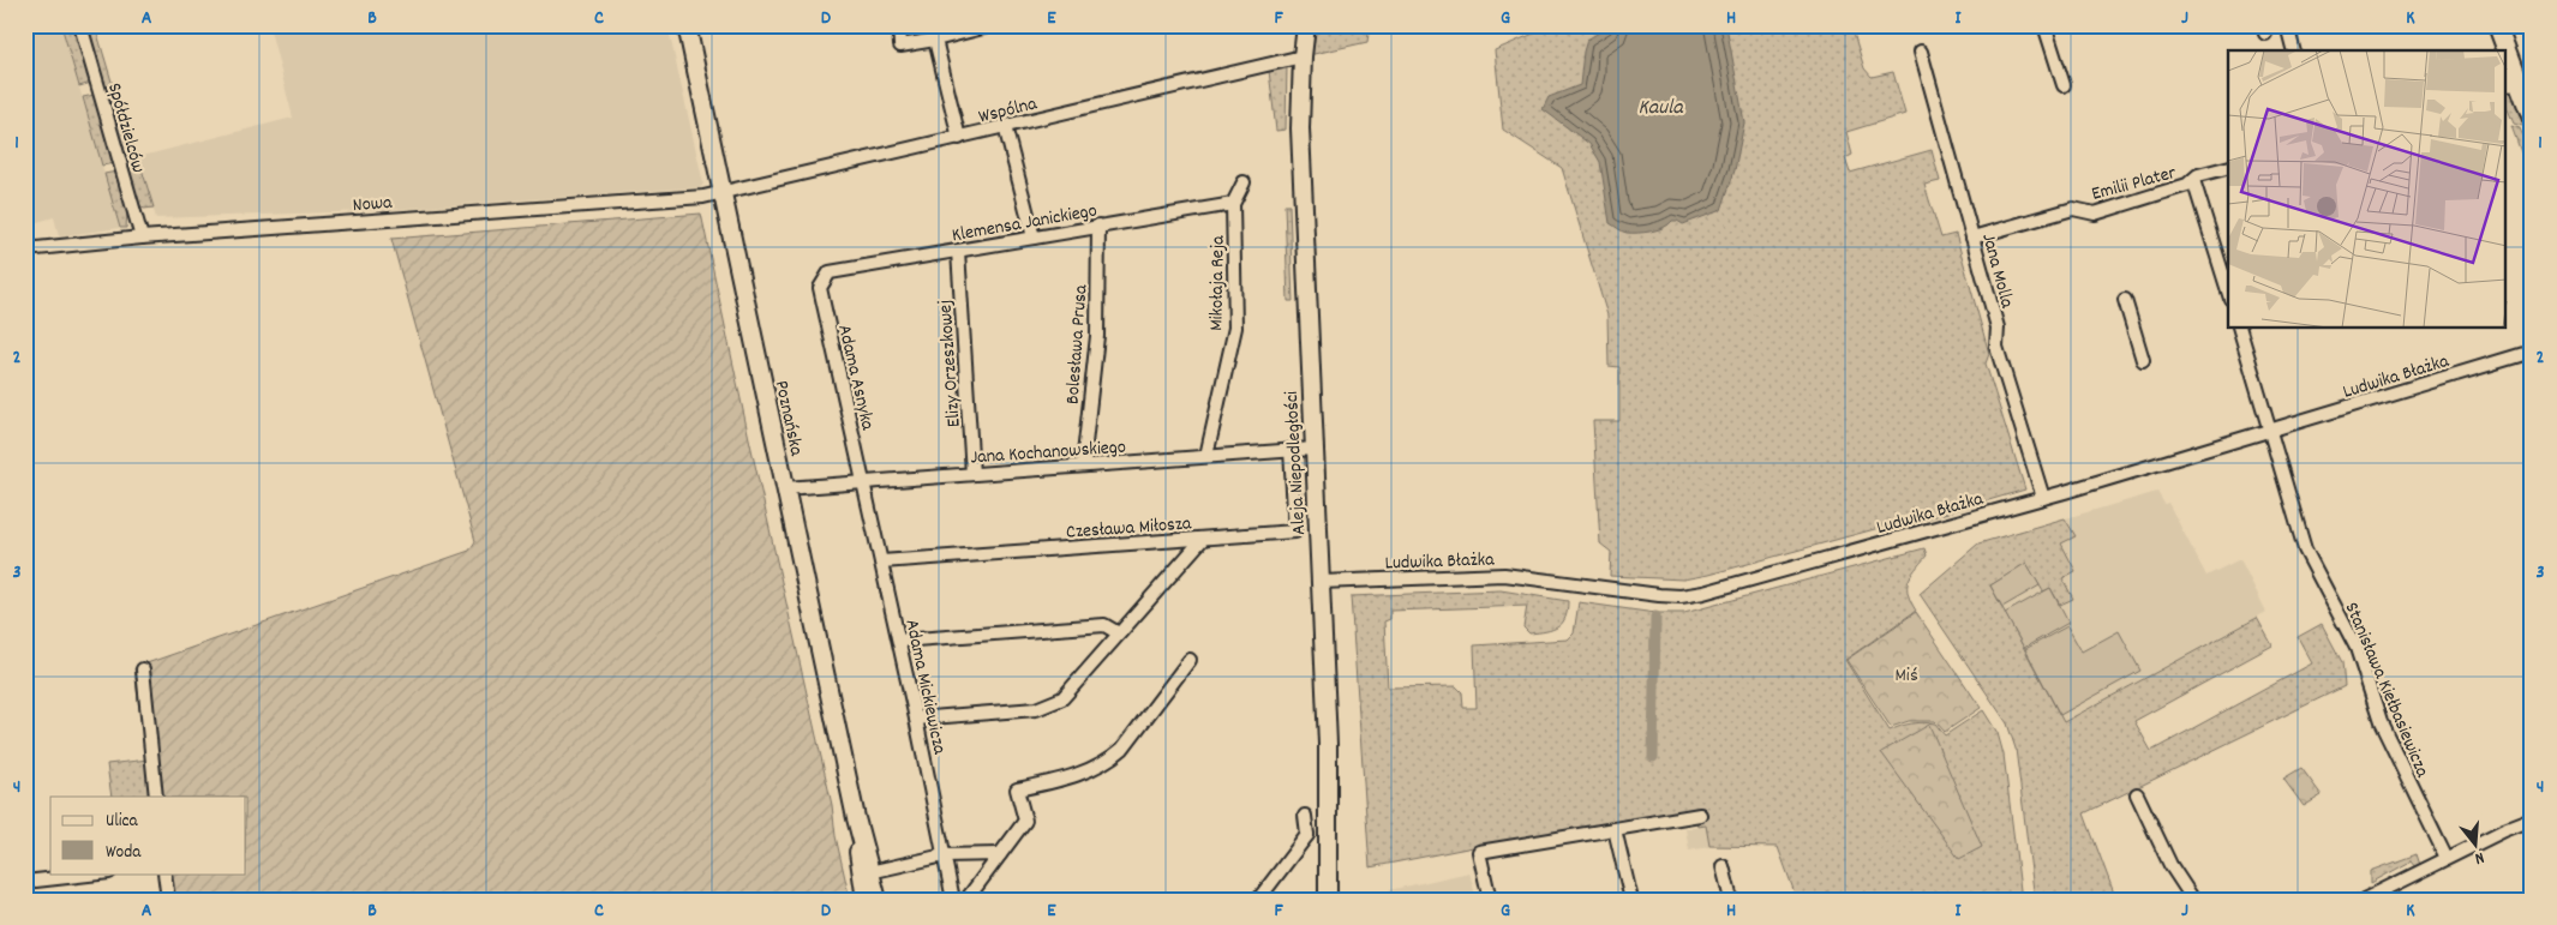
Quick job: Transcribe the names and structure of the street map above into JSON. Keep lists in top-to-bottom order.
{
  "streets": {
    "street": [
      "Wspólna",
      "Spółdzielców",
      "Emilii Plater",
      "Nowa",
      "Klemensa Janickiego",
      "Jana Molla",
      "Mikołaja Reja",
      "Bolesława Prusa",
      "Elizy Orzeszkowej",
      "Ludwika Błażka",
      "Adama Asnyka",
      "Poznańska",
      "Jana Kochanowskiego",
      "Aleja Niepodległości",
      "Czesława Miłosza",
      "Adama Mickiewicza",
      "Stanisława Kiełbasiewicza"
    ]
  },
  "crossings": [
    ["Wspólna", "Nowa"],
    ["Wspólna", "Poznańska"],
    ["Wspólna", "Aleja Niepodległości"],
    ["Spółdzielców", "Nowa"],
    ["Emilii Plater", "Jana Molla"],
    ["Nowa", "Poznańska"],
    ["Klemensa Janickiego", "Mikołaja Reja"],
    ["Klemensa Janickiego", "Bolesława Prusa"],
    ["Klemensa Janickiego", "Elizy Orzeszkowej"],
    ["Klemensa Janickiego", "Adama Asnyka"],
    ["Jana Molla", "Ludwika Błażka"],
    ["Mikołaja Reja", "Jana Kochanowskiego"],
    ["Bolesława Prusa", "Jana Kochanowskiego"],
    ["Elizy Orzeszkowej", "Jana Kochanowskiego"],
    ["Ludwika Błażka", "Aleja Niepodległości"],
    ["Ludwika Błażka", "Stanisława Kiełbasiewicza"],
    ["Adama Asnyka", "Jana Kochanowskiego"],
    ["Adama Asnyka", "Adama Mickiewicza"],
    ["Poznańska", "Jana Kochanowskiego"],
    ["Jana Kochanowskiego", "Aleja Niepodległości"],
    ["Jana Kochanowskiego", "Czesława Miłosza"],
    ["Jana Kochanowskiego", "Adama Mickiewicza"],
    ["Czesława Miłosza", "Adama Mickiewicza"]
  ],
  "water": ["Kaula"],
  "parks": ["Miś"],
  "legend": ["Ulica", "Woda"],
  "north": "bottom",
  "grid": {
    "columns": [
      "A",
      "B",
      "C",
      "D",
      "E",
      "F",
      "G",
      "H",
      "I",
      "J",
      "K"
    ],
    "rows": [
      "1",
      "2",
      "3",
      "4"
    ]
  }
}
